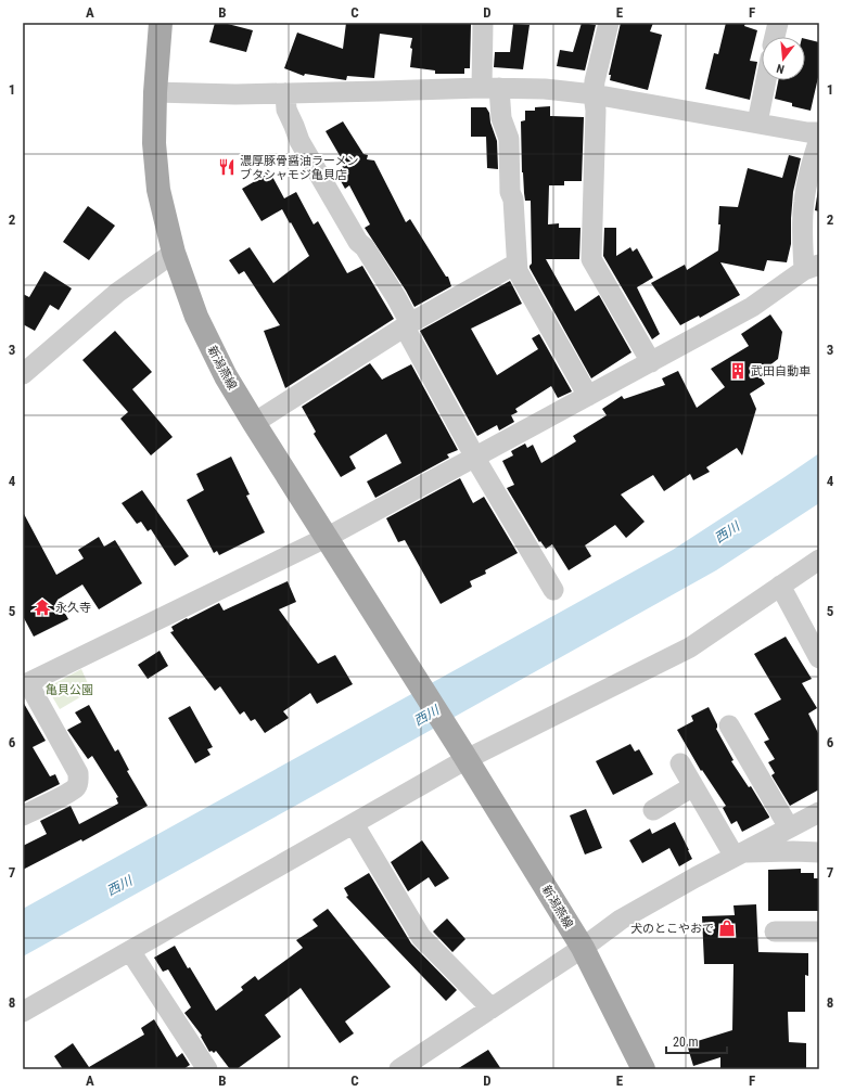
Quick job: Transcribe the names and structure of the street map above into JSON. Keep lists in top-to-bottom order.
{
  "streets": {
    "main road": ["新潟燕線"]
  },
  "water": ["西川"],
  "parks": ["亀貝公園"],
  "places": {
    "restaurant": ["濃厚豚骨醤油ラーメン ブタシャモジ亀貝店"],
    "building": ["武田自動車"],
    "temple": ["永久寺"],
    "shop": ["犬のとこやおで"]
  },
  "scale_bar": "20 m",
  "north": "bottom",
  "grid": {
    "columns": [
      "A",
      "B",
      "C",
      "D",
      "E",
      "F"
    ],
    "rows": [
      "1",
      "2",
      "3",
      "4",
      "5",
      "6",
      "7",
      "8"
    ]
  }
}
